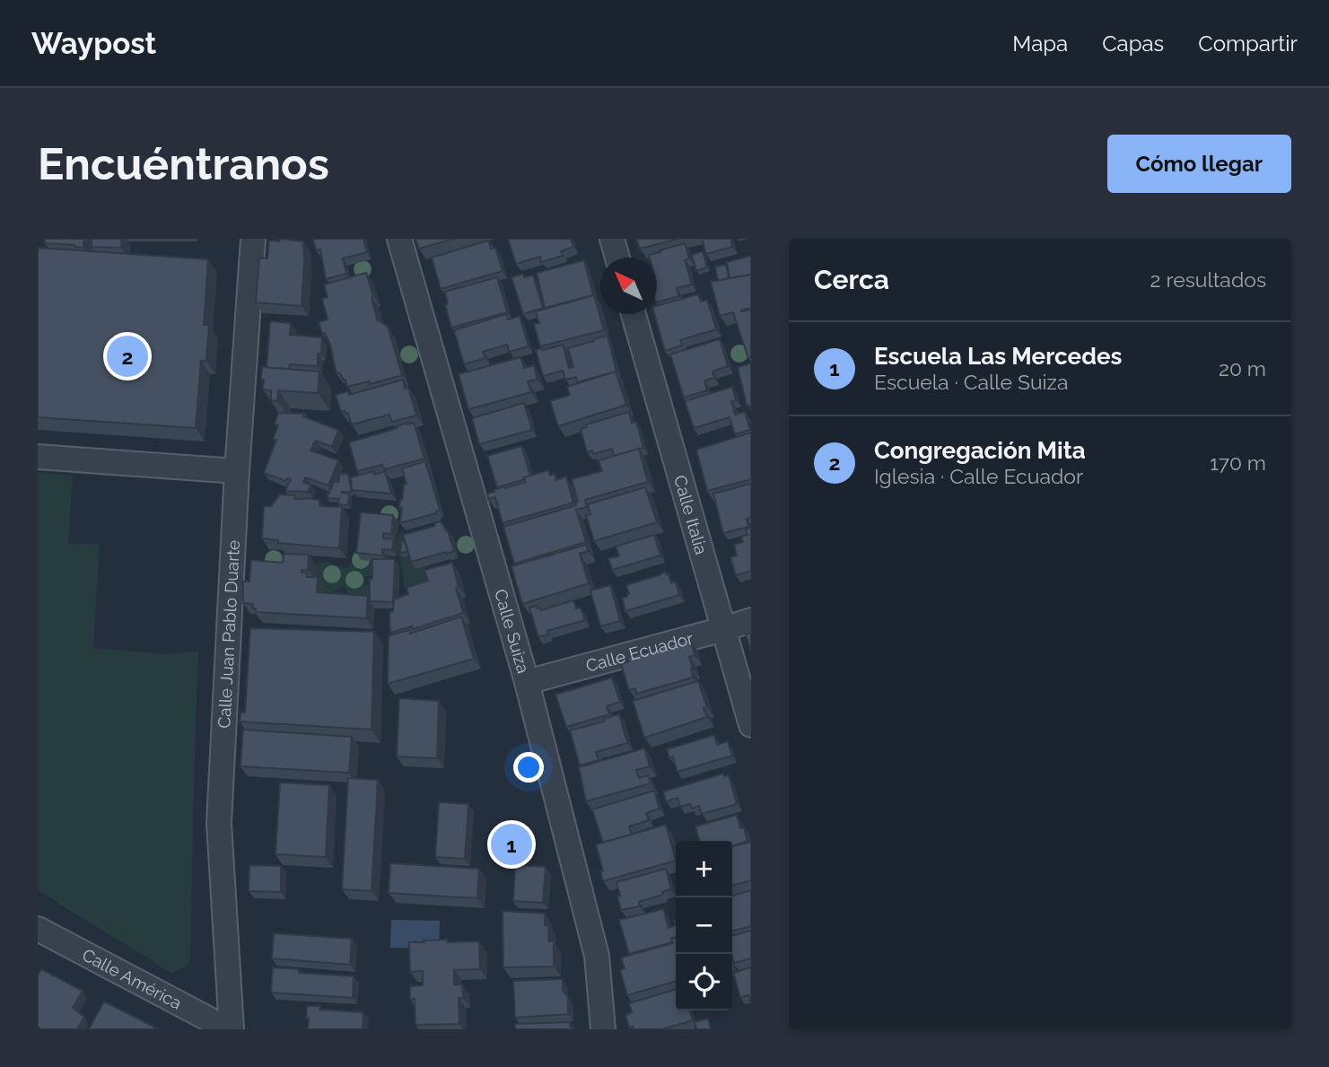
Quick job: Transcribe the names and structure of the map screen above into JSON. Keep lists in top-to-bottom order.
{
  "streets": {
    "street": [
      "Calle Italia",
      "Calle Suiza",
      "Calle Juan Pablo Duarte",
      "Calle Ecuador",
      "Calle América"
    ]
  },
  "crossings": [
    ["Calle Italia", "Calle Ecuador"],
    ["Calle Suiza", "Calle Ecuador"],
    ["Calle Juan Pablo Duarte", "Calle América"]
  ],
  "north": "top left",
  "page": {
    "header": "Waypost",
    "nav": ["Mapa", "Capas", "Compartir"],
    "buttons": "Cómo llegar",
    "title": "Encuéntranos",
    "heading": ["Cerca", "2 resultados"],
    "list": [
      {
        "mark": "1",
        "name": "Escuela Las Mercedes",
        "note": "Escuela · Calle Suiza",
        "value": "20 m"
      },
      {
        "mark": "2",
        "name": "Congregación Mita",
        "note": "Iglesia · Calle Ecuador",
        "value": "170 m"
      }
    ],
    "pins": ["2", "1"],
    "map_buttons": ["+", "−"]
  }
}
